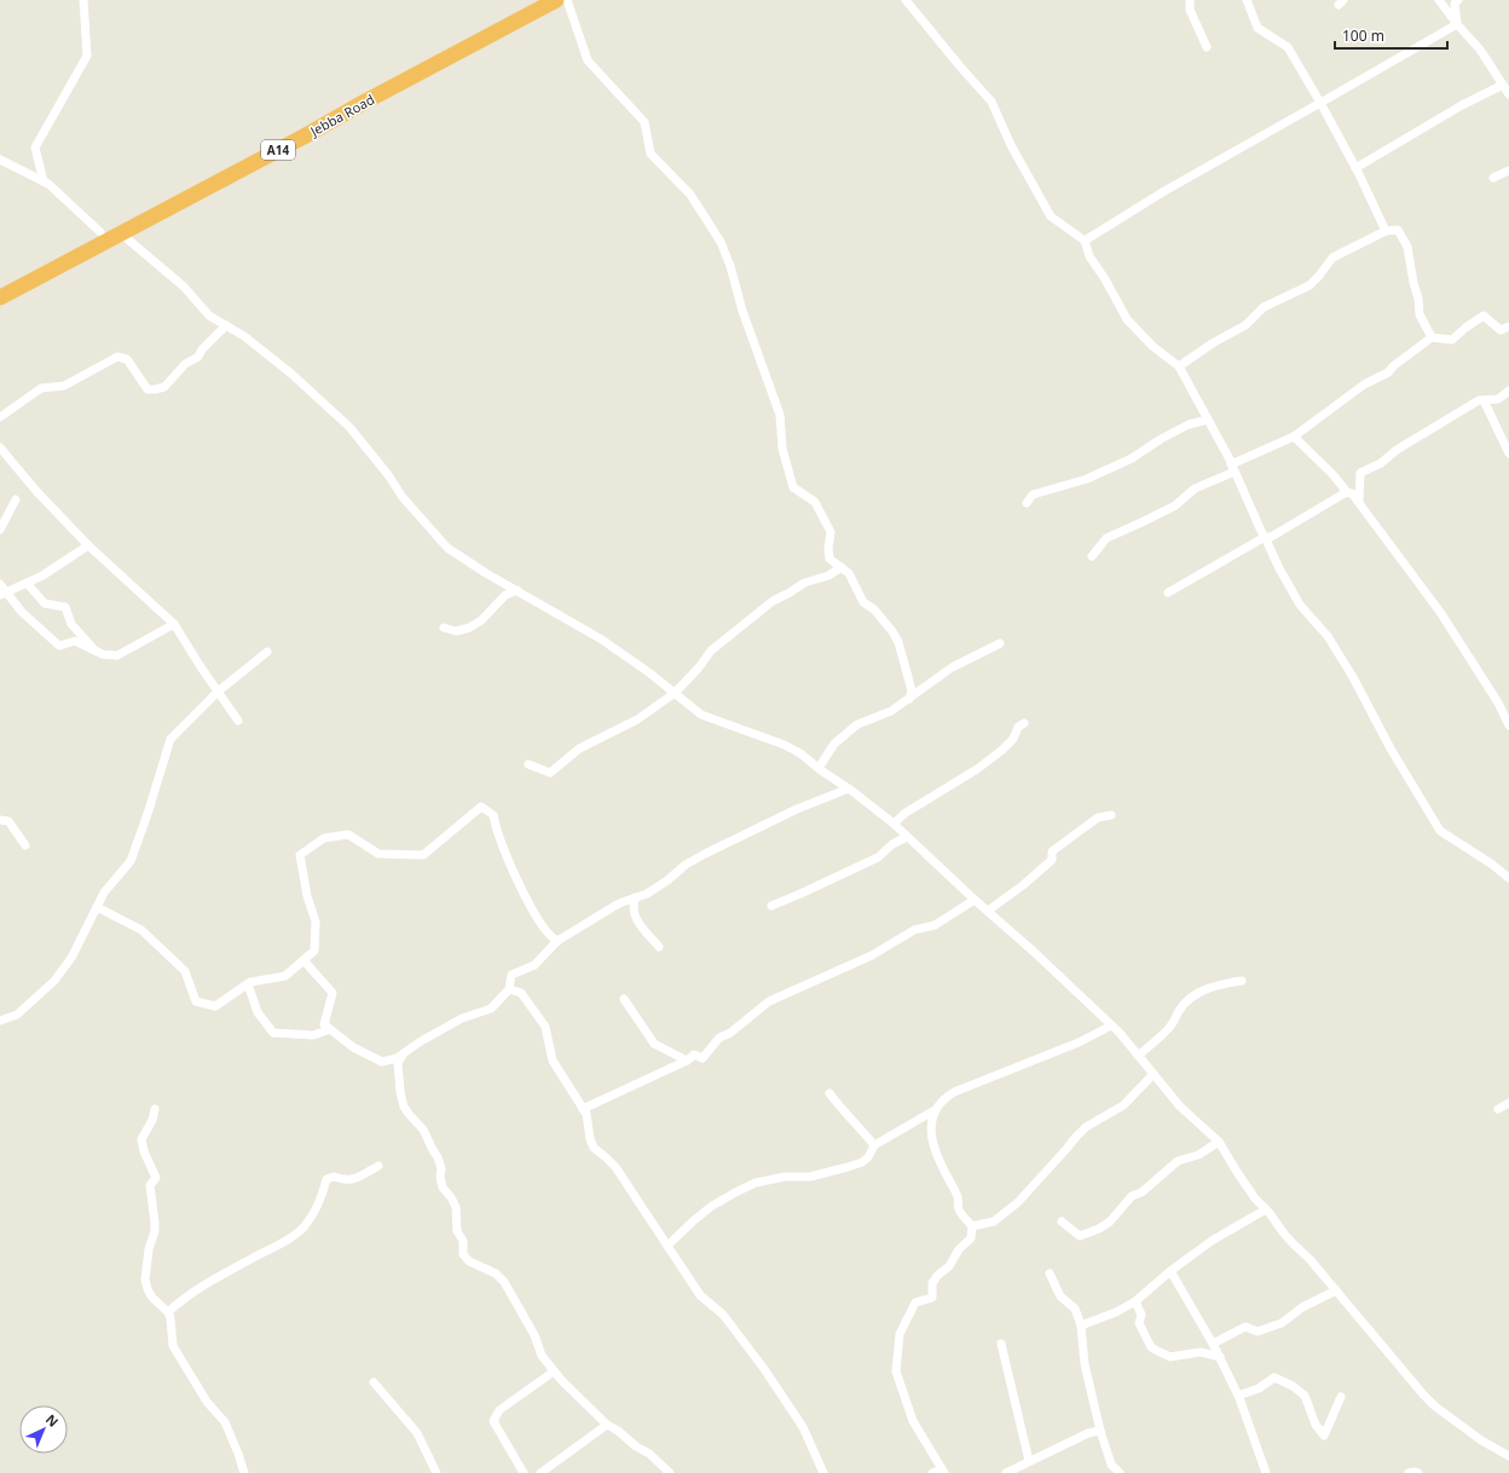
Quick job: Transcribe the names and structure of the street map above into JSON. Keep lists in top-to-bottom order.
{
  "streets": {
    "highway": ["Jebba Road", "A14"]
  },
  "scale_bar": "100 m",
  "north": "top right"
}
